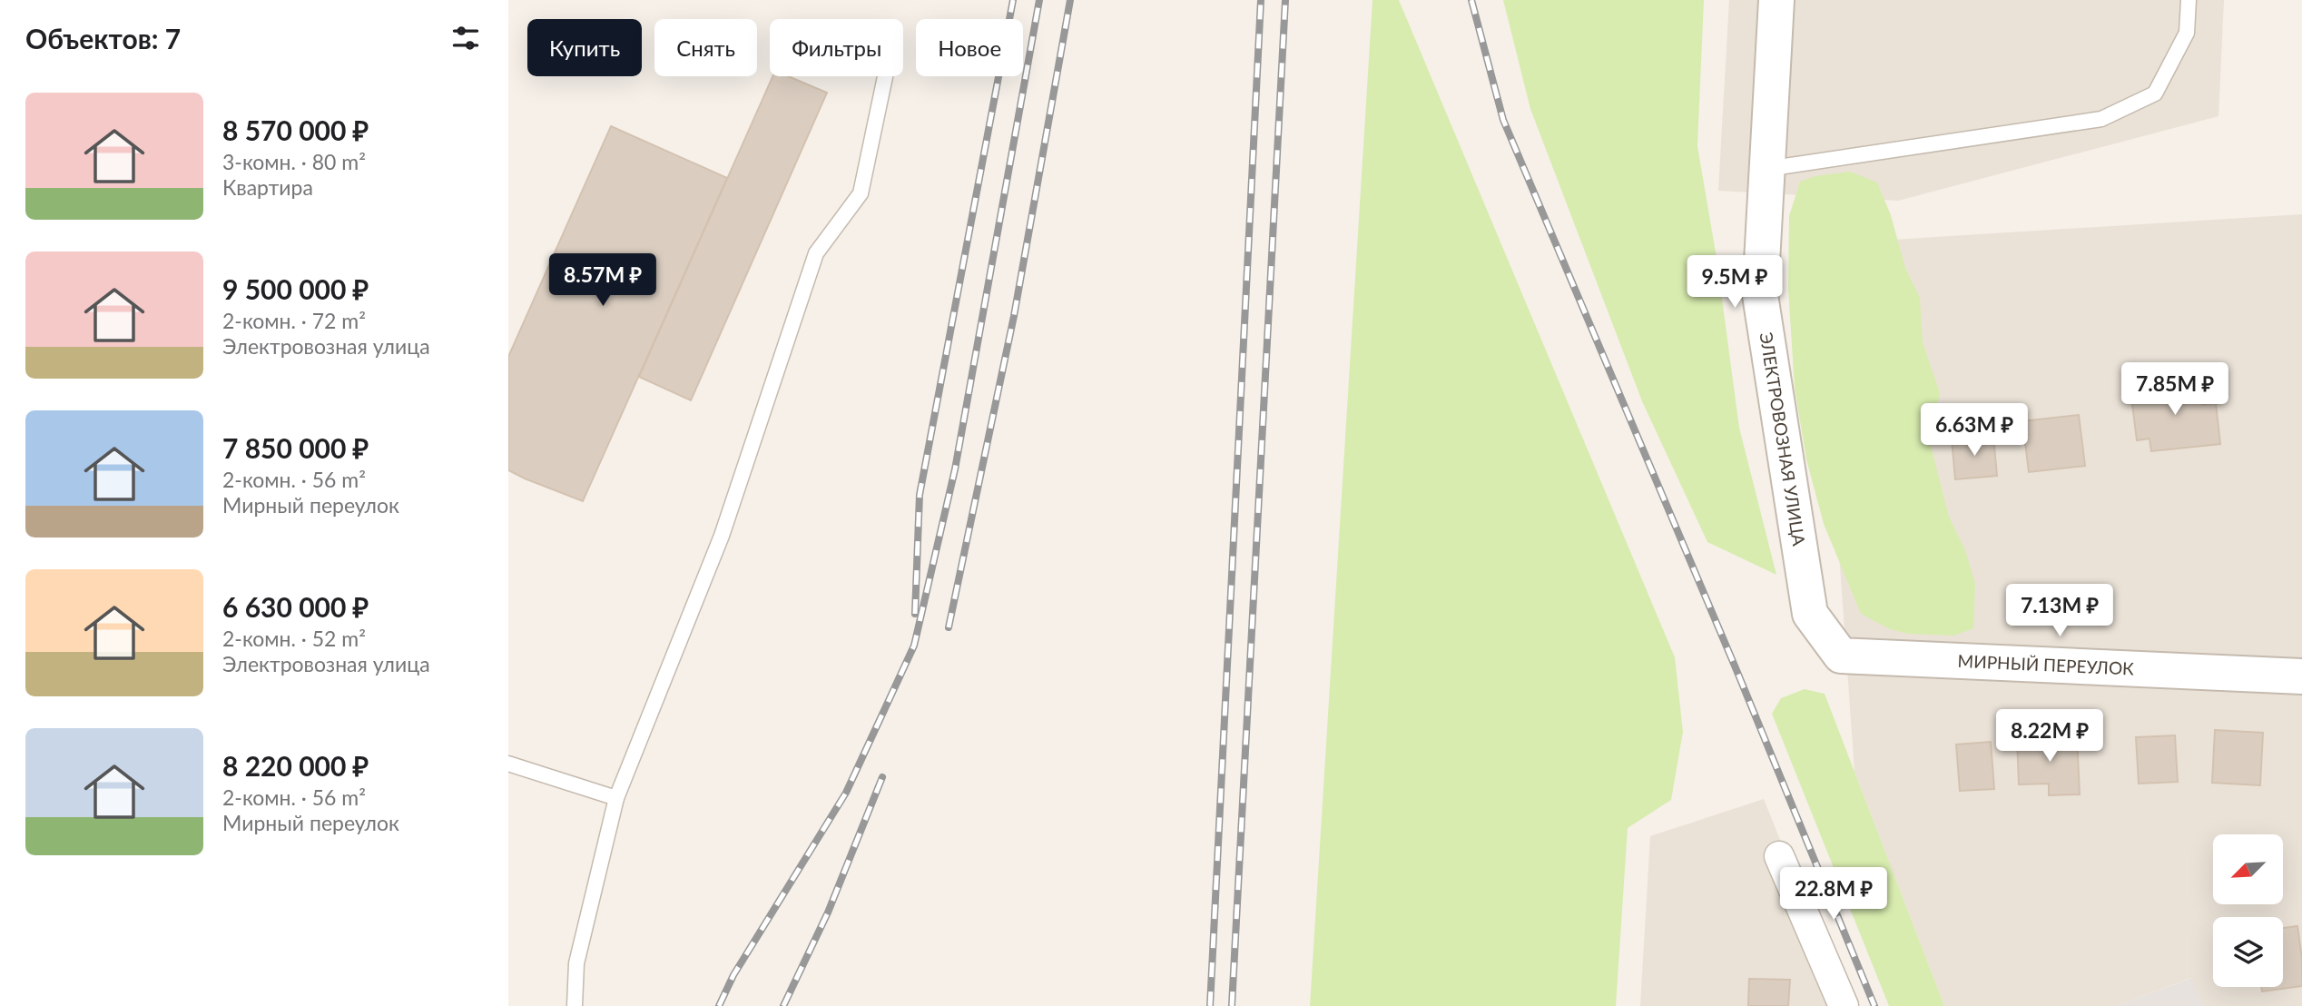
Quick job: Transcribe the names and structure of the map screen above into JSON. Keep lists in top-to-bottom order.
{
  "streets": {
    "street": ["ЭЛЕКТРОВОЗНАЯ УЛИЦА", "МИРНЫЙ ПЕРЕУЛОК"]
  },
  "crossings": [
    ["ЭЛЕКТРОВОЗНАЯ УЛИЦА", "МИРНЫЙ ПЕРЕУЛОК"]
  ],
  "north": "bottom left",
  "page": {
    "heading": "Объектов: 7",
    "chip": [
      "Купить",
      "Снять",
      "Фильтры",
      "Новое"
    ],
    "list": [
      {
        "name": "8 570 000 ₽",
        "note": "3-комн. · 80 m² · Квартира"
      },
      {
        "name": "9 500 000 ₽",
        "note": "2-комн. · 72 m² · Электровозная улица"
      },
      {
        "name": "7 850 000 ₽",
        "note": "2-комн. · 56 m² · Мирный переулок"
      },
      {
        "name": "6 630 000 ₽",
        "note": "2-комн. · 52 m² · Электровозная улица"
      },
      {
        "name": "8 220 000 ₽",
        "note": "2-комн. · 56 m² · Мирный переулок"
      }
    ],
    "price": [
      "8.57M ₽",
      "9.5M ₽",
      "7.85M ₽",
      "6.63M ₽",
      "7.13M ₽",
      "8.22M ₽",
      "22.8M ₽"
    ]
  }
}
